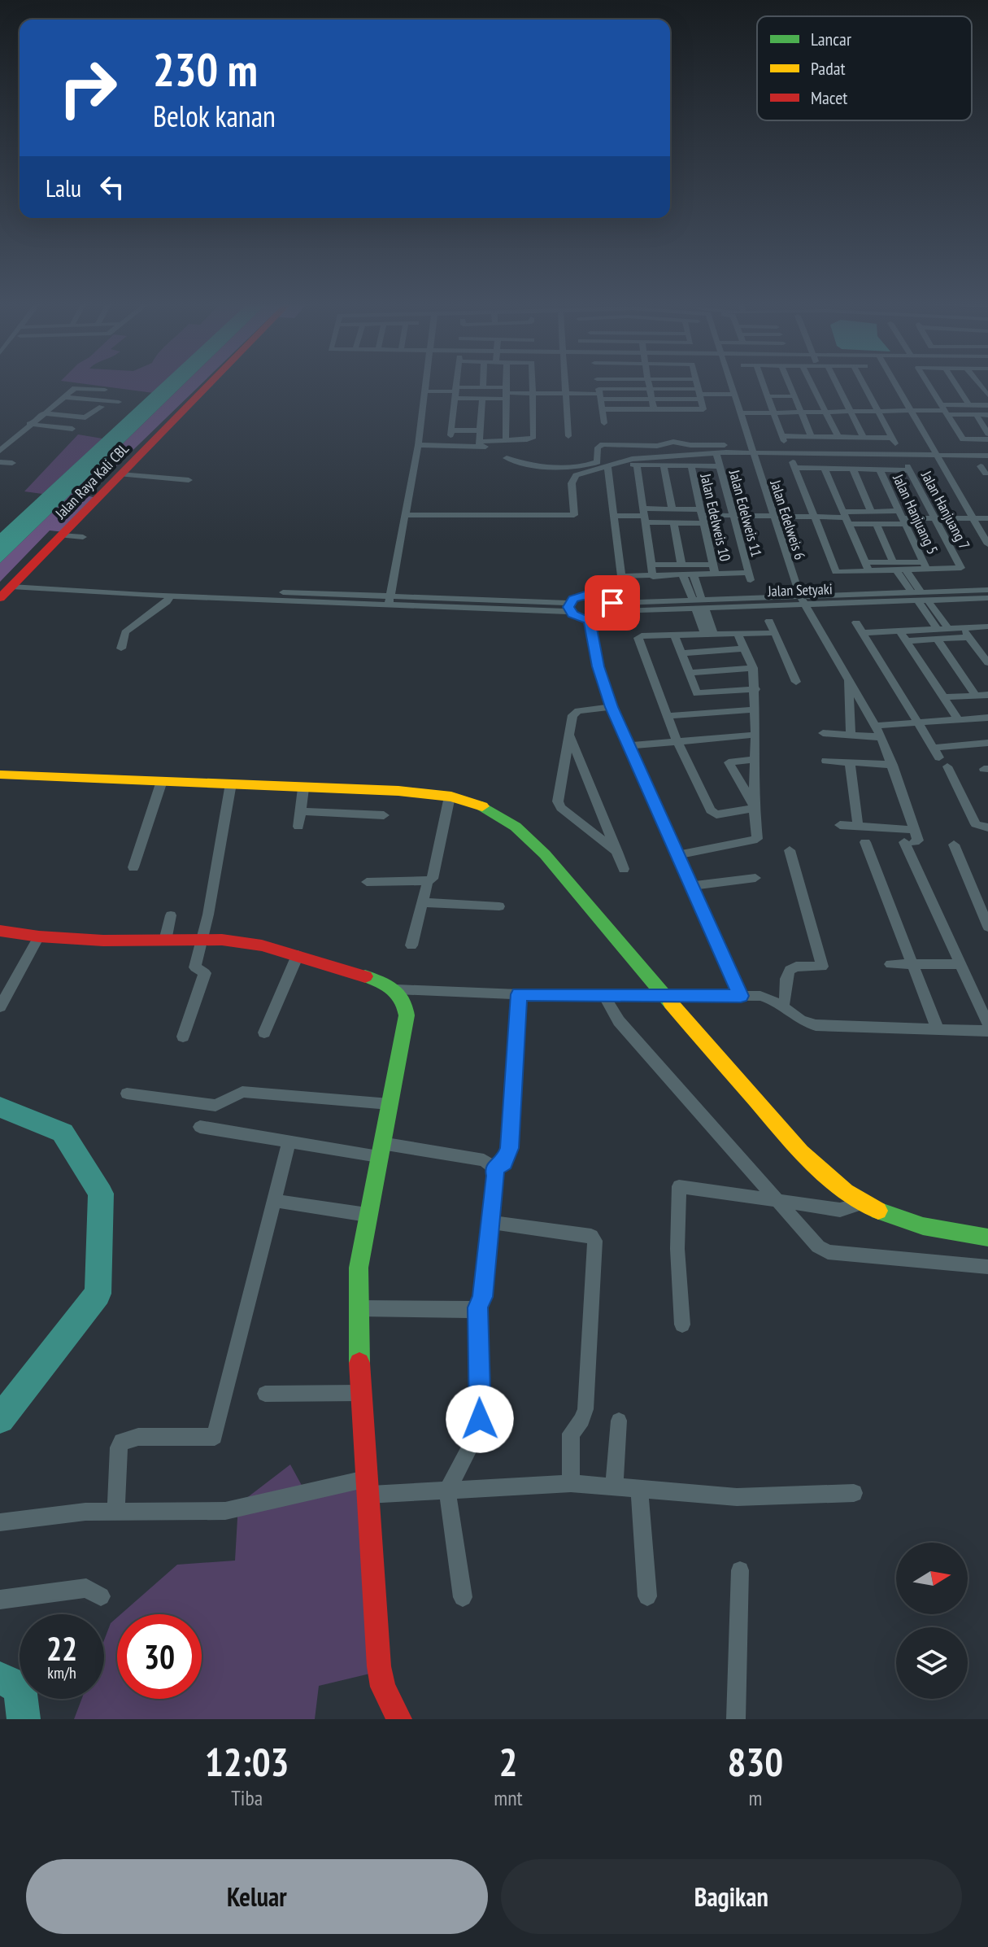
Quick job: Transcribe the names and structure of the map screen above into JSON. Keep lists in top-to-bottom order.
{
  "streets": {
    "street": [
      "Jalan Raya Kali CBL",
      "Jalan Hanjuang 7",
      "Jalan Edelweis 11",
      "Jalan Hanjuang 5",
      "Jalan Edelweis 10",
      "Jalan Edelweis 6",
      "Jalan Setyaki"
    ]
  },
  "crossings": [
    ["Jalan Hanjuang 7", "Jalan Hanjuang 5"],
    ["Jalan Edelweis 11", "Jalan Edelweis 10"],
    ["Jalan Edelweis 6", "Jalan Setyaki"]
  ],
  "legend": ["Lancar", "Padat", "Macet"],
  "north": "right",
  "page": {
    "turn": ["230 m", "Belok kanan"],
    "then": "Lalu",
    "speed": "22 km/h",
    "limit": "30",
    "eta": [
      "12:03",
      "Tiba",
      "2",
      "mnt",
      "830",
      "m"
    ],
    "buttons": ["Keluar", "Bagikan"]
  }
}
